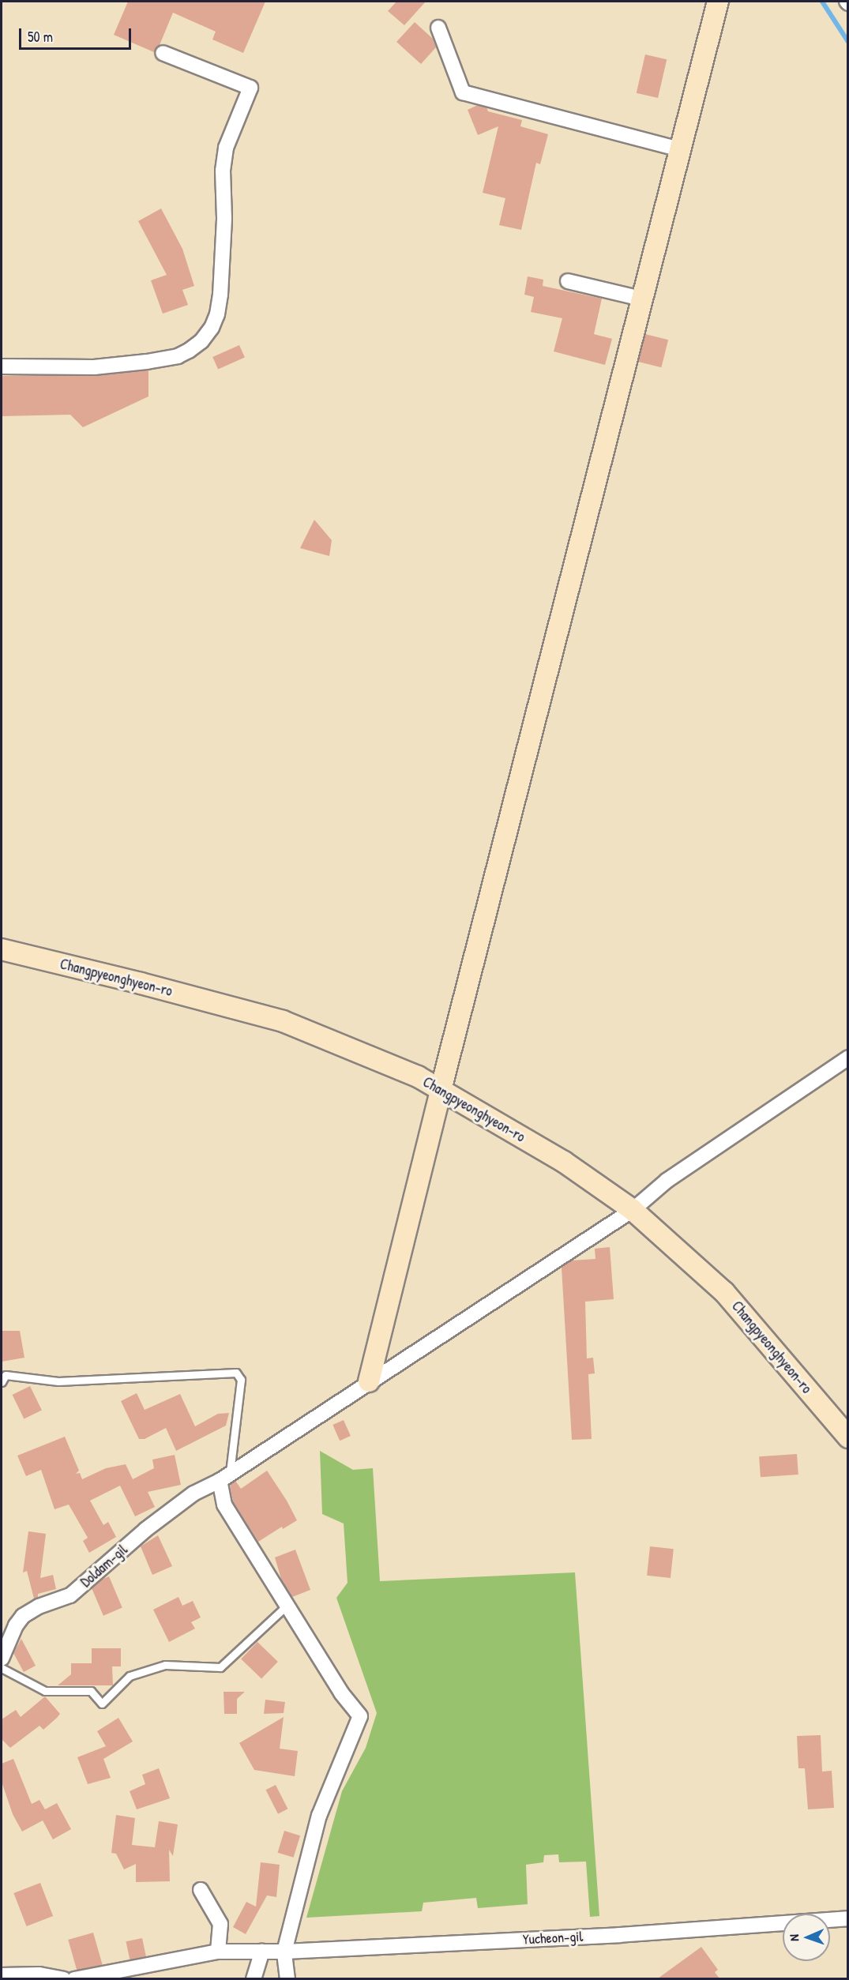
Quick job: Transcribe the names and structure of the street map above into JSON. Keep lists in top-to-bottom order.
{
  "streets": {
    "street": ["Changpyeonghyeon-ro", "Doldam-gil", "Yucheon-gil"]
  },
  "crossings": [
    ["Changpyeonghyeon-ro", "Doldam-gil"]
  ],
  "scale_bar": "50 m",
  "north": "left"
}
